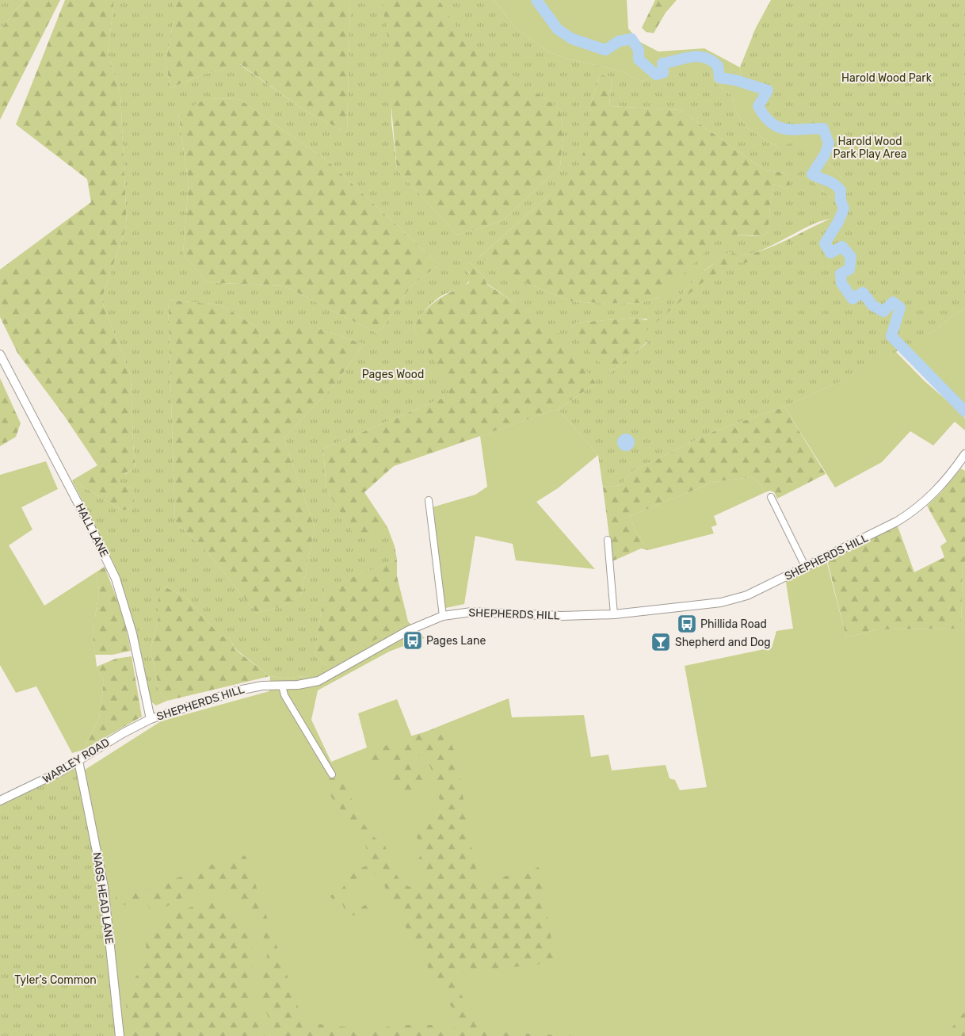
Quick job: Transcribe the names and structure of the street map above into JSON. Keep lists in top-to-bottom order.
{
  "streets": {
    "street": [
      "HALL LANE",
      "SHEPHERDS HILL",
      "WARLEY ROAD",
      "NAGS HEAD LANE"
    ]
  },
  "crossings": [
    ["HALL LANE", "SHEPHERDS HILL"],
    ["HALL LANE", "WARLEY ROAD"],
    ["SHEPHERDS HILL", "WARLEY ROAD"],
    ["WARLEY ROAD", "NAGS HEAD LANE"]
  ],
  "parks": [
    "Harold Wood Park",
    "Harold Wood Park Play Area",
    "Pages Wood",
    "Tyler's Common"
  ],
  "places": {
    "bus stop": ["Phillida Road", "Pages Lane"],
    "bar": ["Shepherd and Dog"]
  }
}
